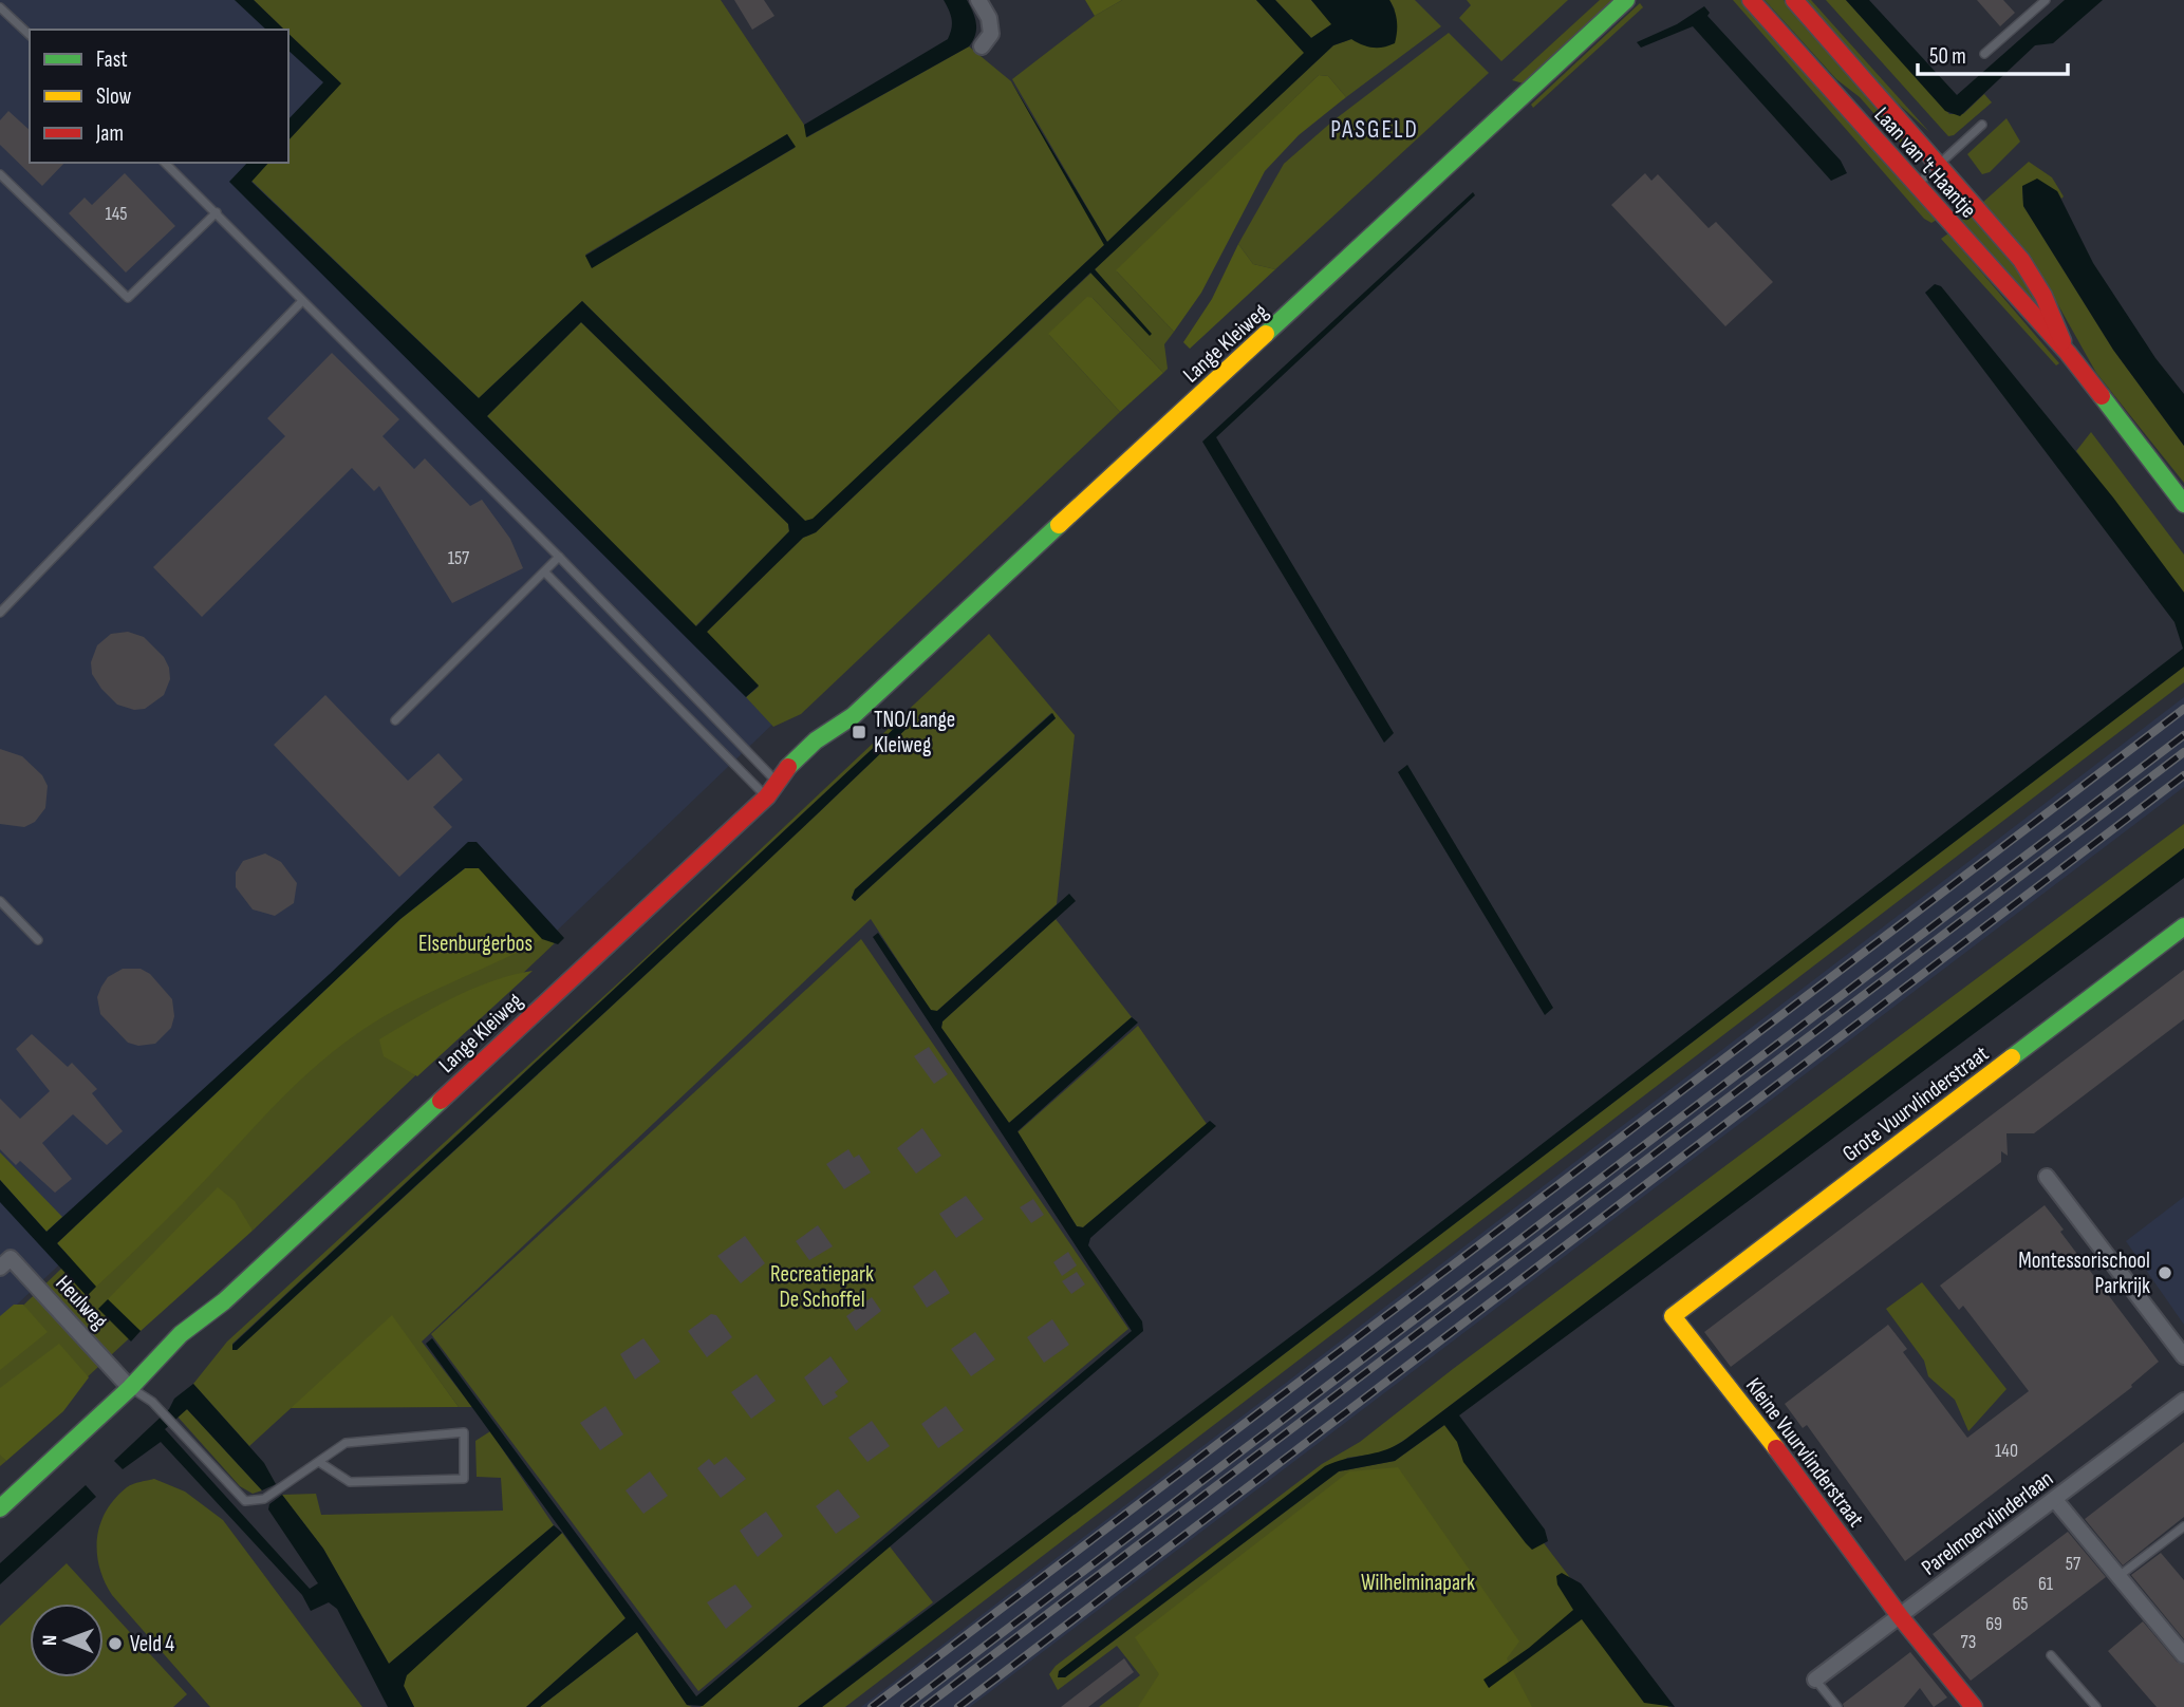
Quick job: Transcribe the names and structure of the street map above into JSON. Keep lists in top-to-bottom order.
{
  "streets": {
    "street": [
      "Laan van 't Haantje",
      "Lange Kleiweg",
      "Grote Vuurvlinderstraat",
      "Heulweg",
      "Kleine Vuurvlinderstraat",
      "Parelmoervlinderlaan"
    ]
  },
  "crossings": [
    ["Lange Kleiweg", "Heulweg"],
    ["Grote Vuurvlinderstraat", "Kleine Vuurvlinderstraat"],
    ["Kleine Vuurvlinderstraat", "Parelmoervlinderlaan"]
  ],
  "districts": ["PASGELD"],
  "parks": ["Elsenburgerbos", "Recreatiepark De Schoffel", "Wilhelminapark"],
  "places": {
    "transit": ["TNO/Lange Kleiweg"],
    "other": ["Montessorischool Parkrijk", "Veld 4"]
  },
  "house_numbers": [
    "145",
    "157",
    "140",
    "57",
    "61",
    "65",
    "69",
    "73"
  ],
  "legend": ["Fast", "Slow", "Jam"],
  "scale_bar": "50 m",
  "north": "left"
}
